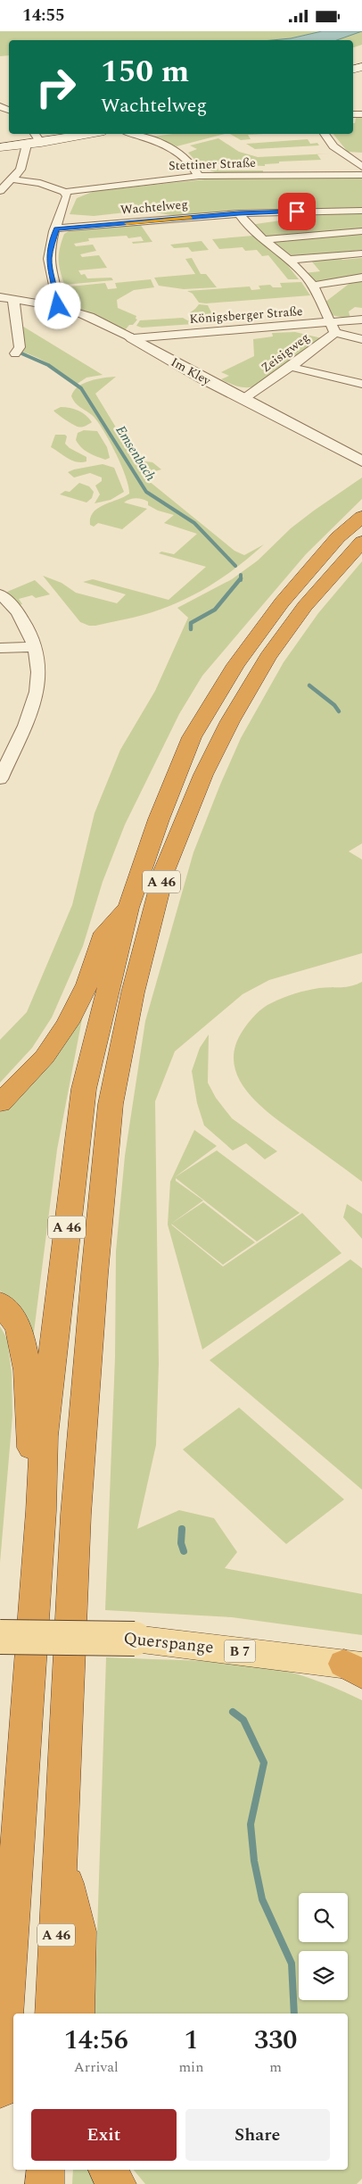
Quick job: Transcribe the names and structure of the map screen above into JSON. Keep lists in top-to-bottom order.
{
  "streets": {
    "highway": ["A 46"],
    "main road": ["Querspange", "B 7"],
    "street": [
      "Stettiner Straße",
      "Wachtelweg",
      "Königsberger Straße",
      "Zeisigweg",
      "Im Kley"
    ]
  },
  "crossings": [
    ["Königsberger Straße", "Zeisigweg"],
    ["Königsberger Straße", "Im Kley"],
    ["Zeisigweg", "Im Kley"]
  ],
  "water": ["Emsenbach"],
  "page": {
    "status": "14:55",
    "turn": ["150 m", "Wachtelweg"],
    "eta": [
      "14:56",
      "Arrival",
      "1",
      "min",
      "330",
      "m"
    ],
    "buttons": ["Exit", "Share"]
  }
}
